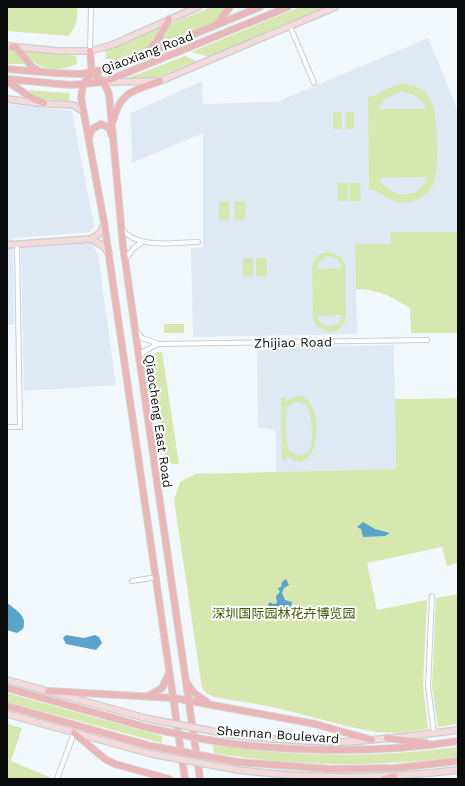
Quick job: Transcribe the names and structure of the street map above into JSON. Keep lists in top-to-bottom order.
{
  "streets": {
    "main road": ["Qiaoxiang Road", "Qiaocheng East Road", "Shennan Boulevard"],
    "street": ["Zhijiao Road"]
  },
  "crossings": [
    ["Qiaoxiang Road", "Qiaocheng East Road"],
    ["Zhijiao Road", "Qiaocheng East Road"]
  ],
  "parks": ["深圳国际园林花卉博览园"]
}
